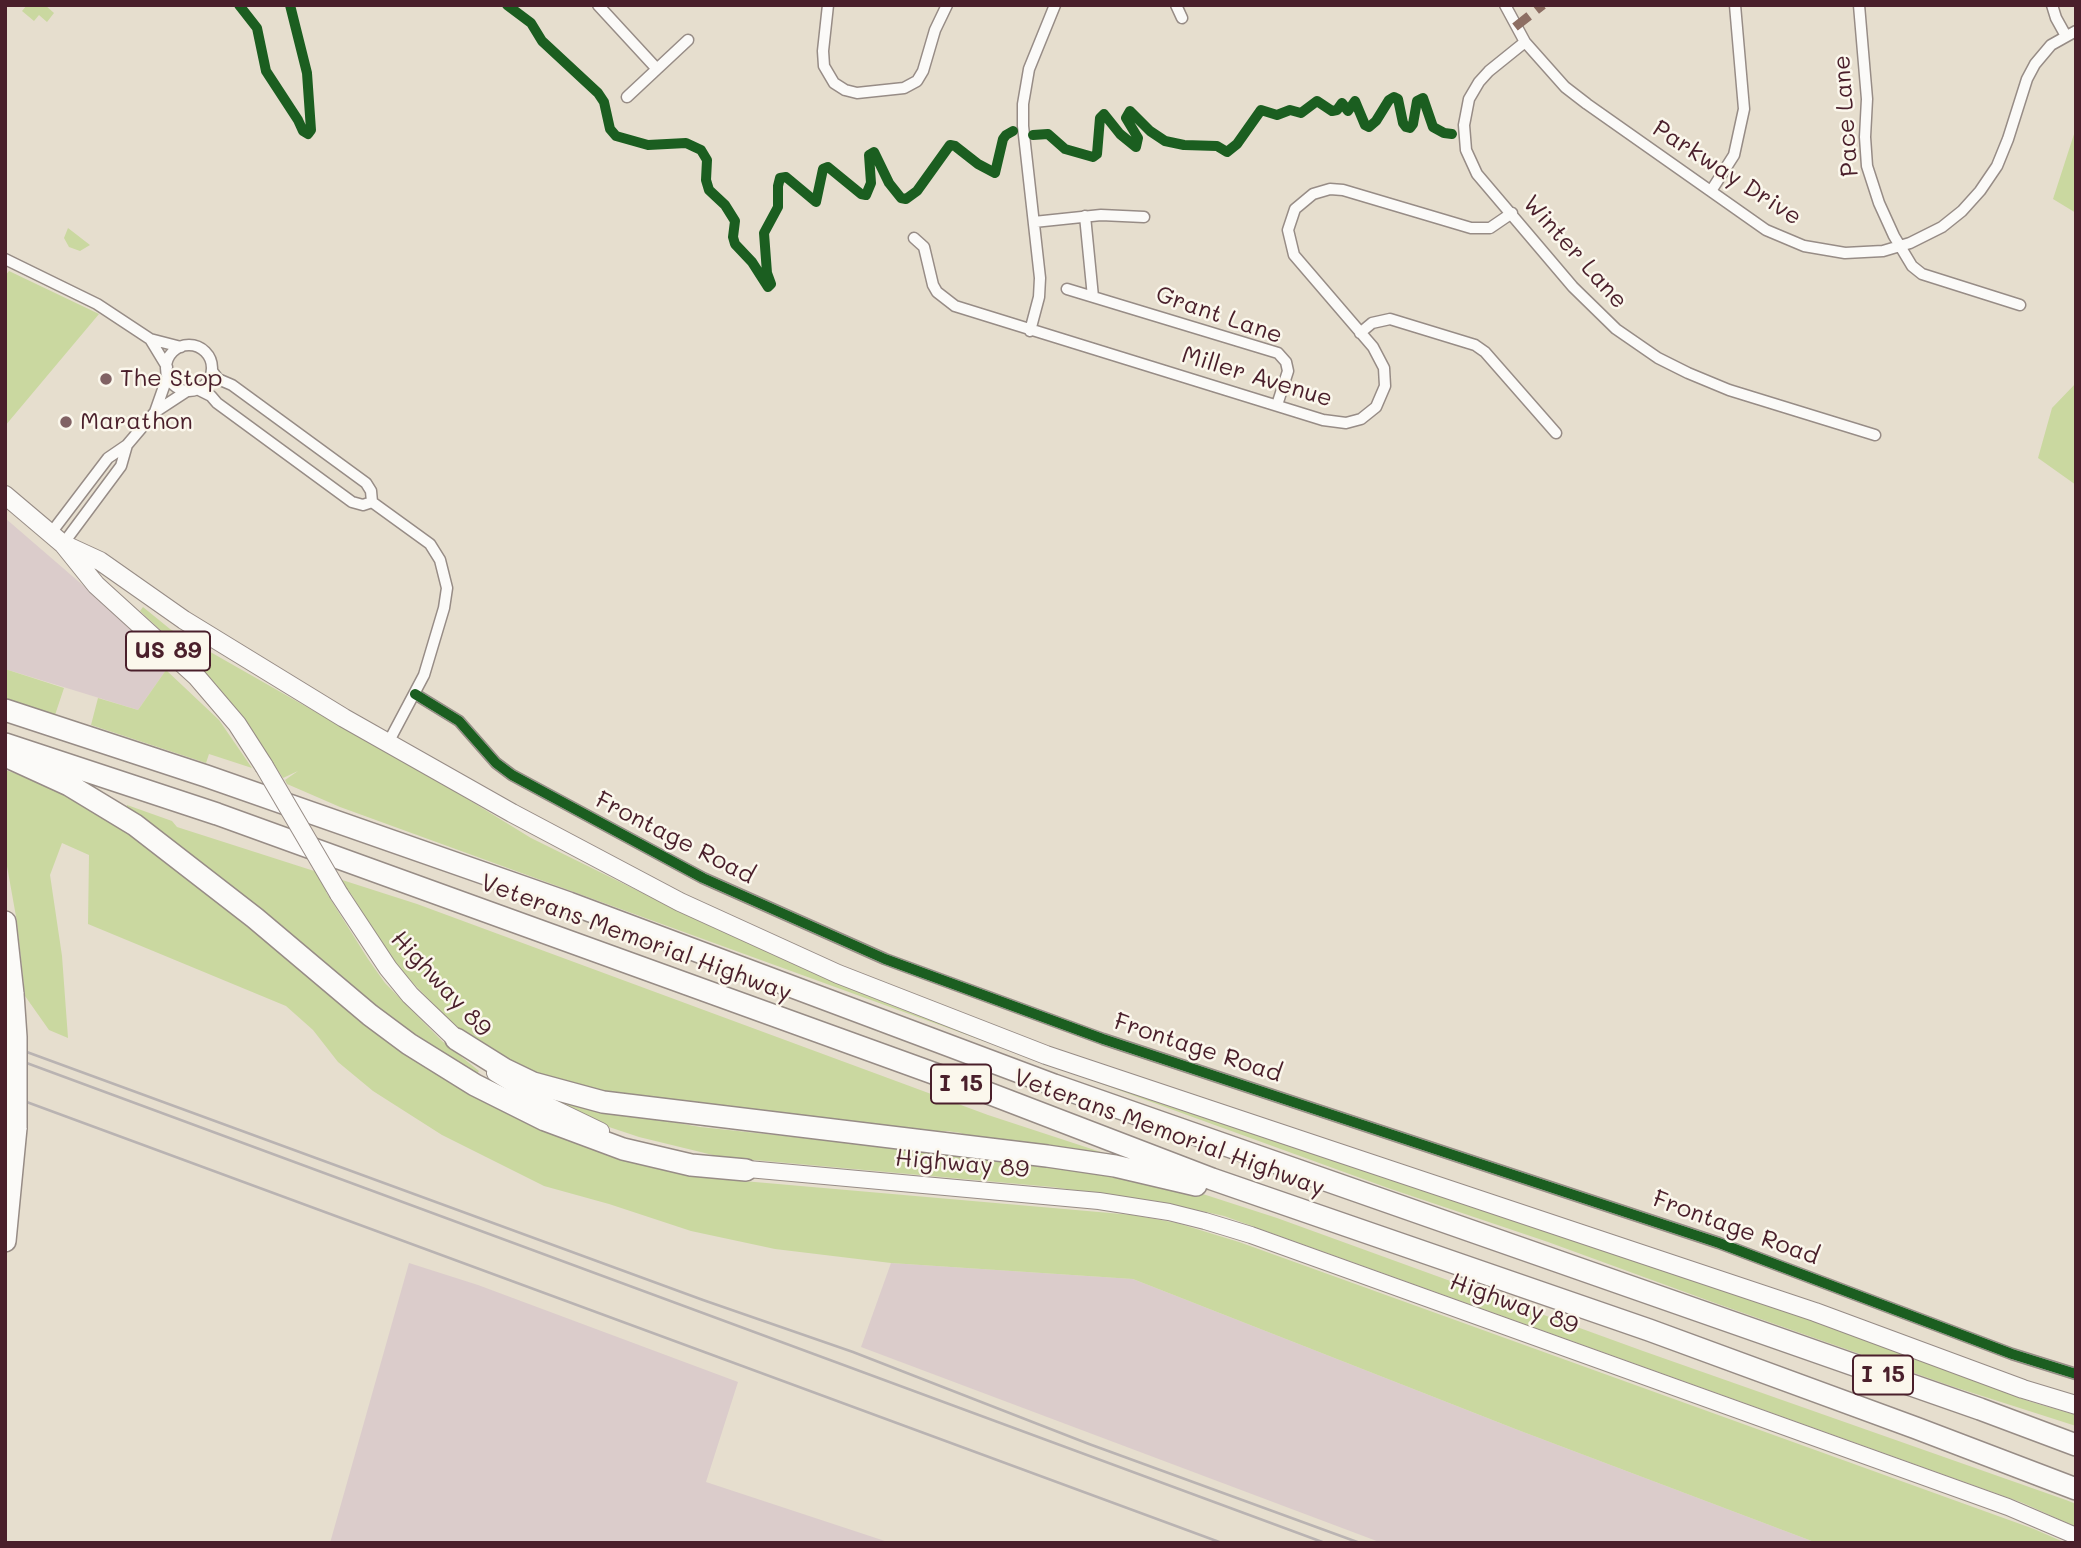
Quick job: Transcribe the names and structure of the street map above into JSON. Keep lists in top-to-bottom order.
{
  "streets": {
    "highway": ["Veterans Memorial Highway", "I 15"],
    "main road": ["US 89", "Highway 89"],
    "street": [
      "Pace Lane",
      "Parkway Drive",
      "Winter Lane",
      "Grant Lane",
      "Miller Avenue",
      "Frontage Road"
    ]
  },
  "crossings": [
    ["Pace Lane", "Parkway Drive"],
    ["Parkway Drive", "Winter Lane"],
    ["Winter Lane", "Miller Avenue"],
    ["Grant Lane", "Miller Avenue"]
  ],
  "places": ["The Stop", "Marathon"]
}
